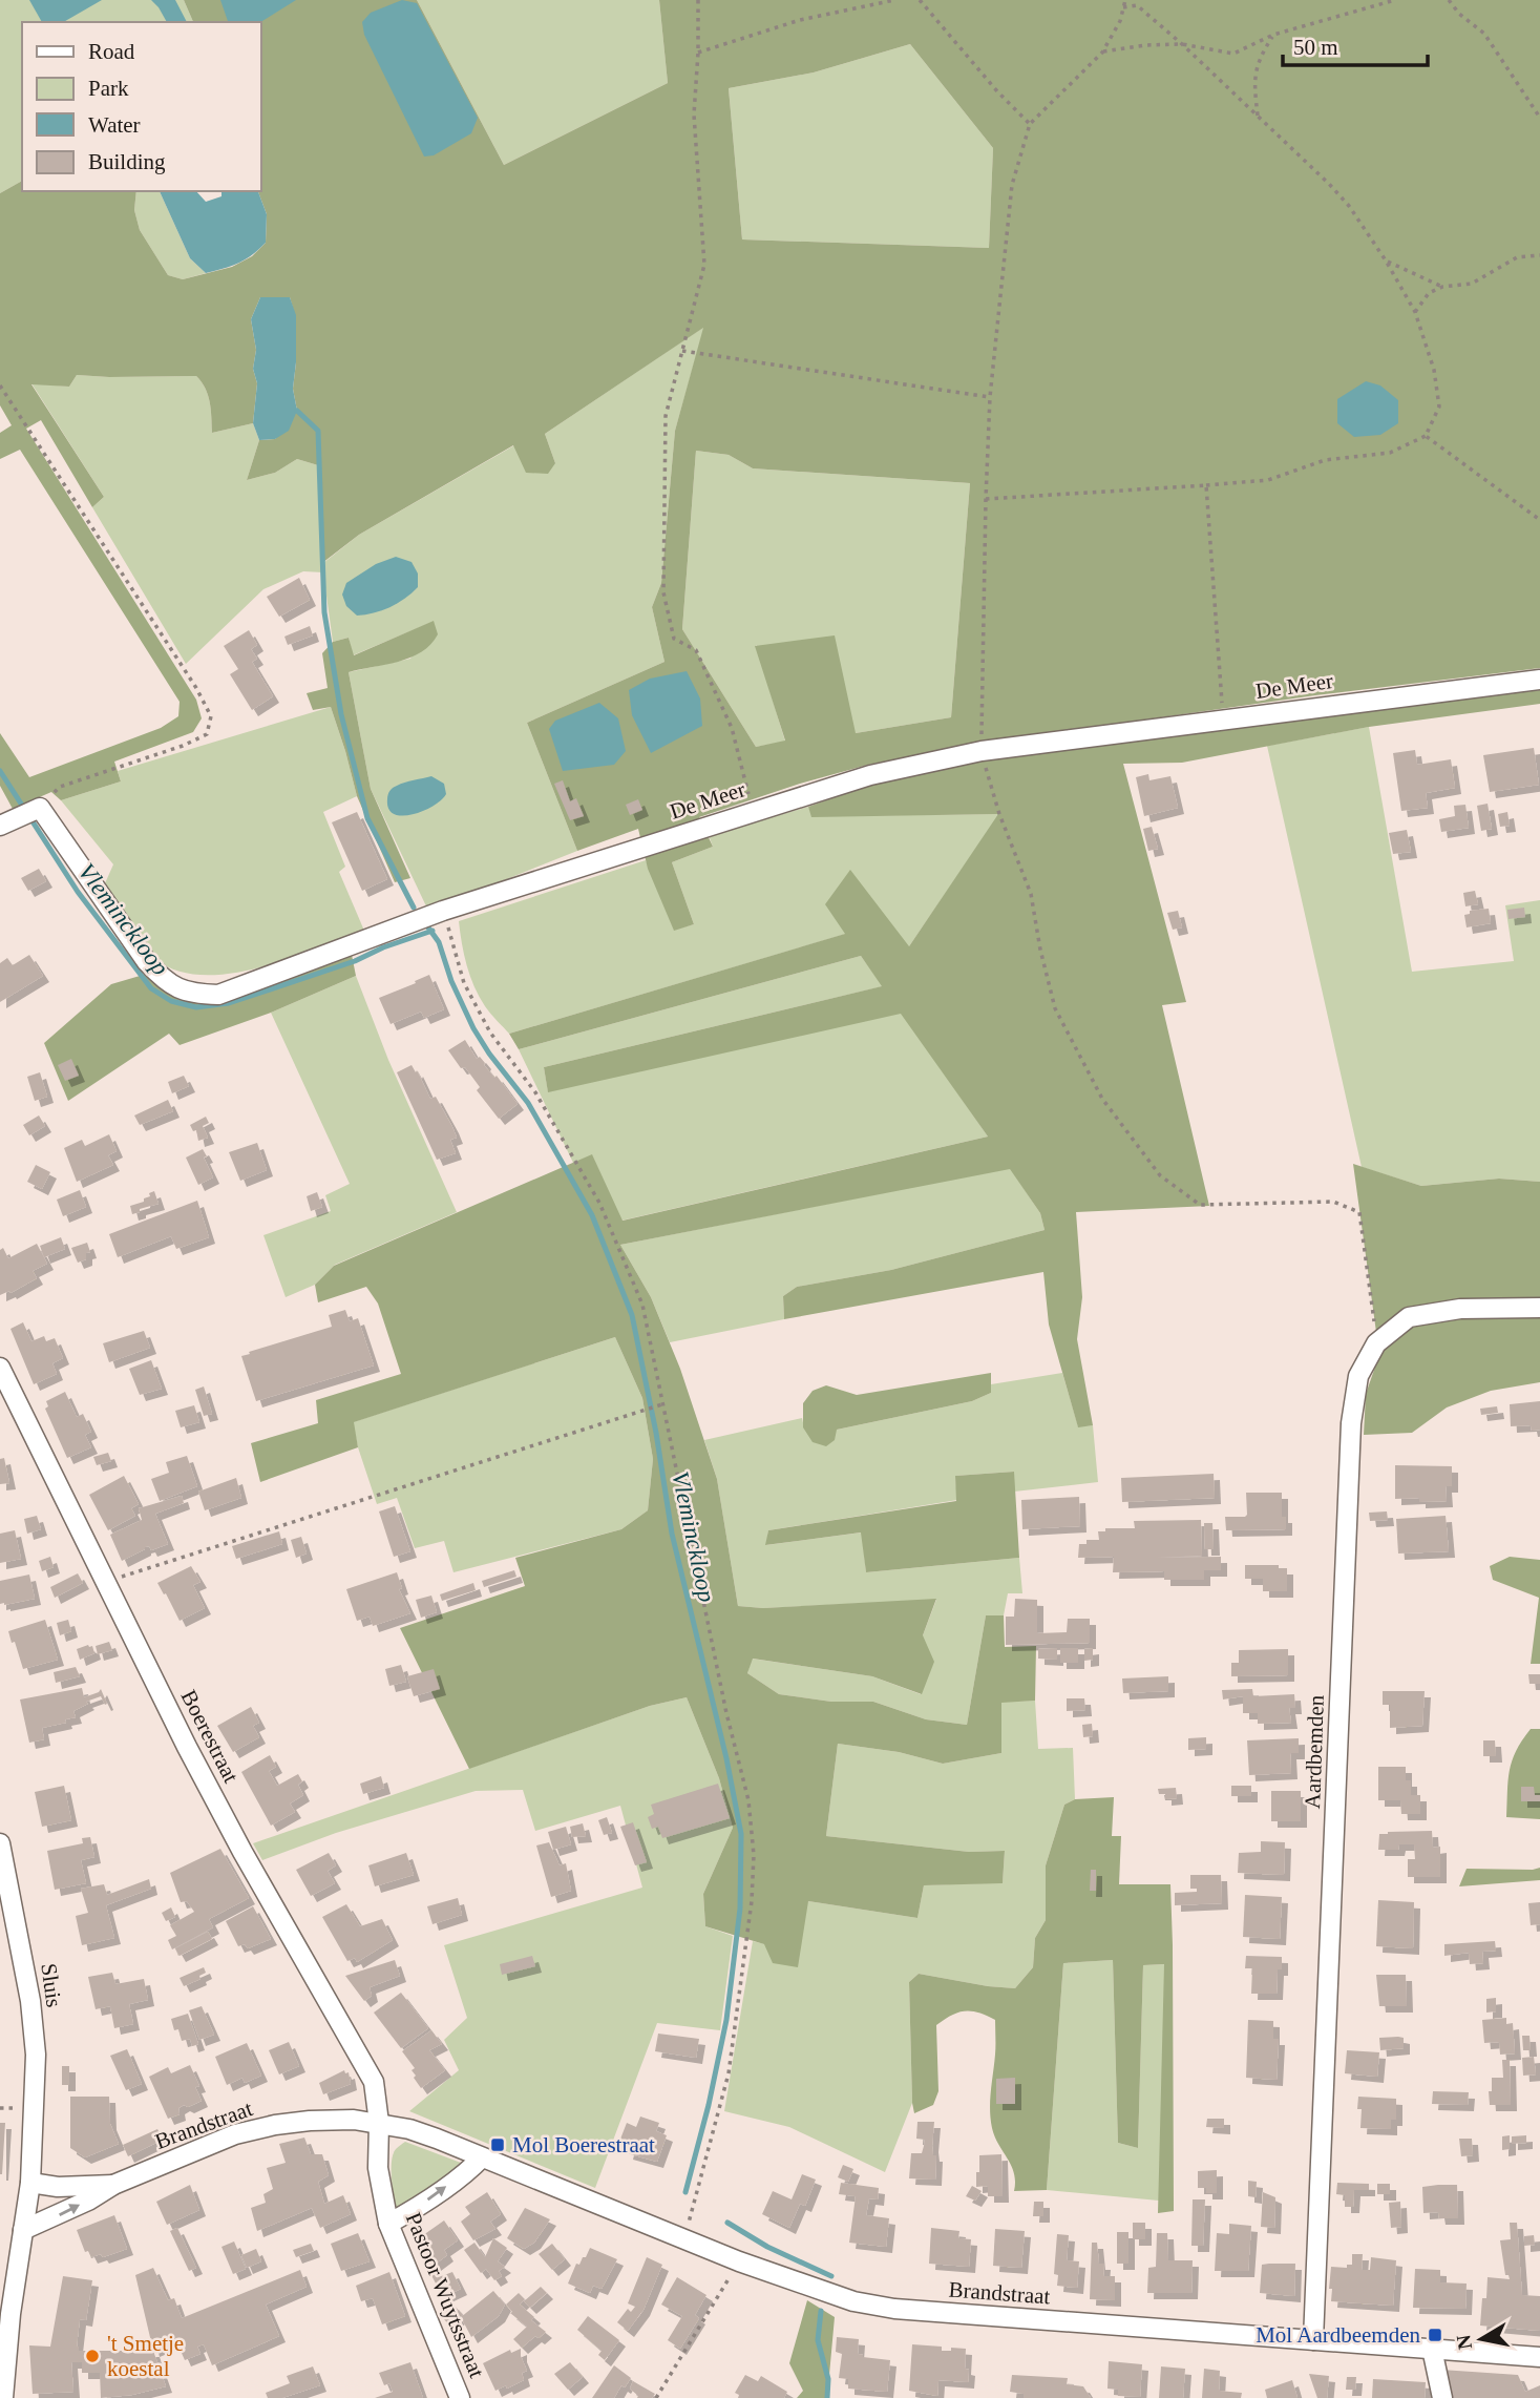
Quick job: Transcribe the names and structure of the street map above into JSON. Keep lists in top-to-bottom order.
{
  "streets": {
    "street": [
      "De Meer",
      "Boerestraat",
      "Aardbemden",
      "Sluis",
      "Brandstraat",
      "Pastoor Wuytsstraat"
    ]
  },
  "crossings": [
    ["Boerestraat", "Brandstraat"],
    ["Boerestraat", "Pastoor Wuytsstraat"],
    ["Aardbemden", "Brandstraat"],
    ["Sluis", "Brandstraat"],
    ["Brandstraat", "Pastoor Wuytsstraat"]
  ],
  "water": ["Vleminckloop"],
  "places": {
    "transit": ["Mol Boerestraat", "Mol Aardbeemden"],
    "other": ["'t Smetje koestal"]
  },
  "legend": [
    "Road",
    "Park",
    "Water",
    "Building"
  ],
  "scale_bar": "50 m",
  "north": "left"
}
